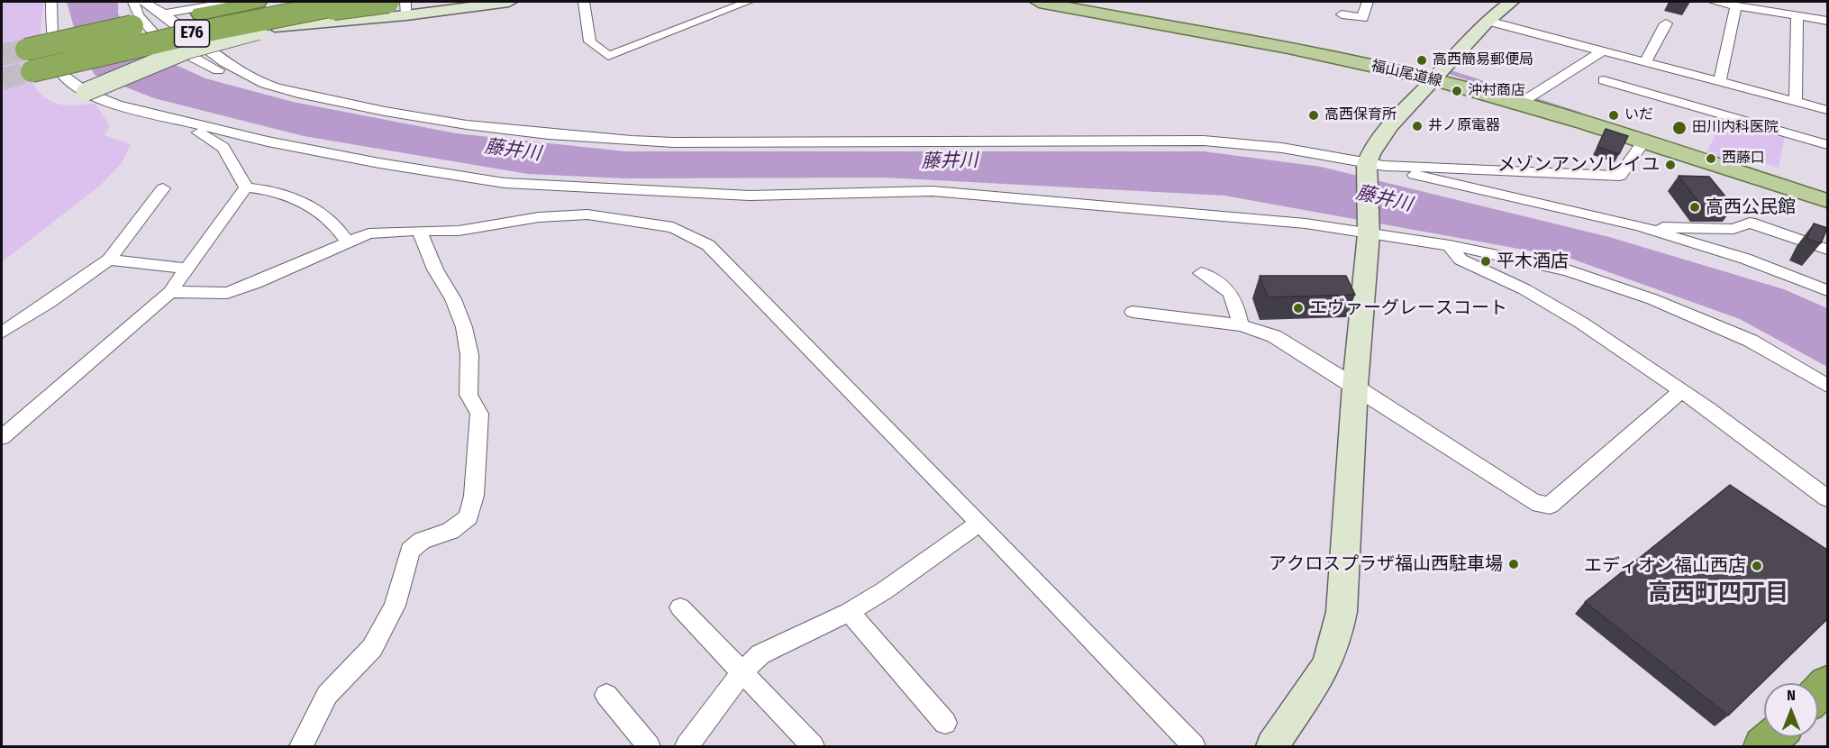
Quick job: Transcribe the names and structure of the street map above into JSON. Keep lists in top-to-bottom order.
{
  "streets": {
    "highway": ["E76"],
    "main road": ["福山尾道線"]
  },
  "districts": ["高西町四丁目"],
  "water": ["藤井川"],
  "places": [
    "高西簡易郵便局",
    "沖村商店",
    "高西保育所",
    "いだ",
    "井ノ原電器",
    "田川内科医院",
    "西藤口",
    "メゾンアンソレイユ",
    "高西公民館",
    "平木酒店",
    "エヴァーグレースコート",
    "アクロスプラザ福山西駐車場",
    "エディオン福山西店"
  ],
  "north": "top"
}
